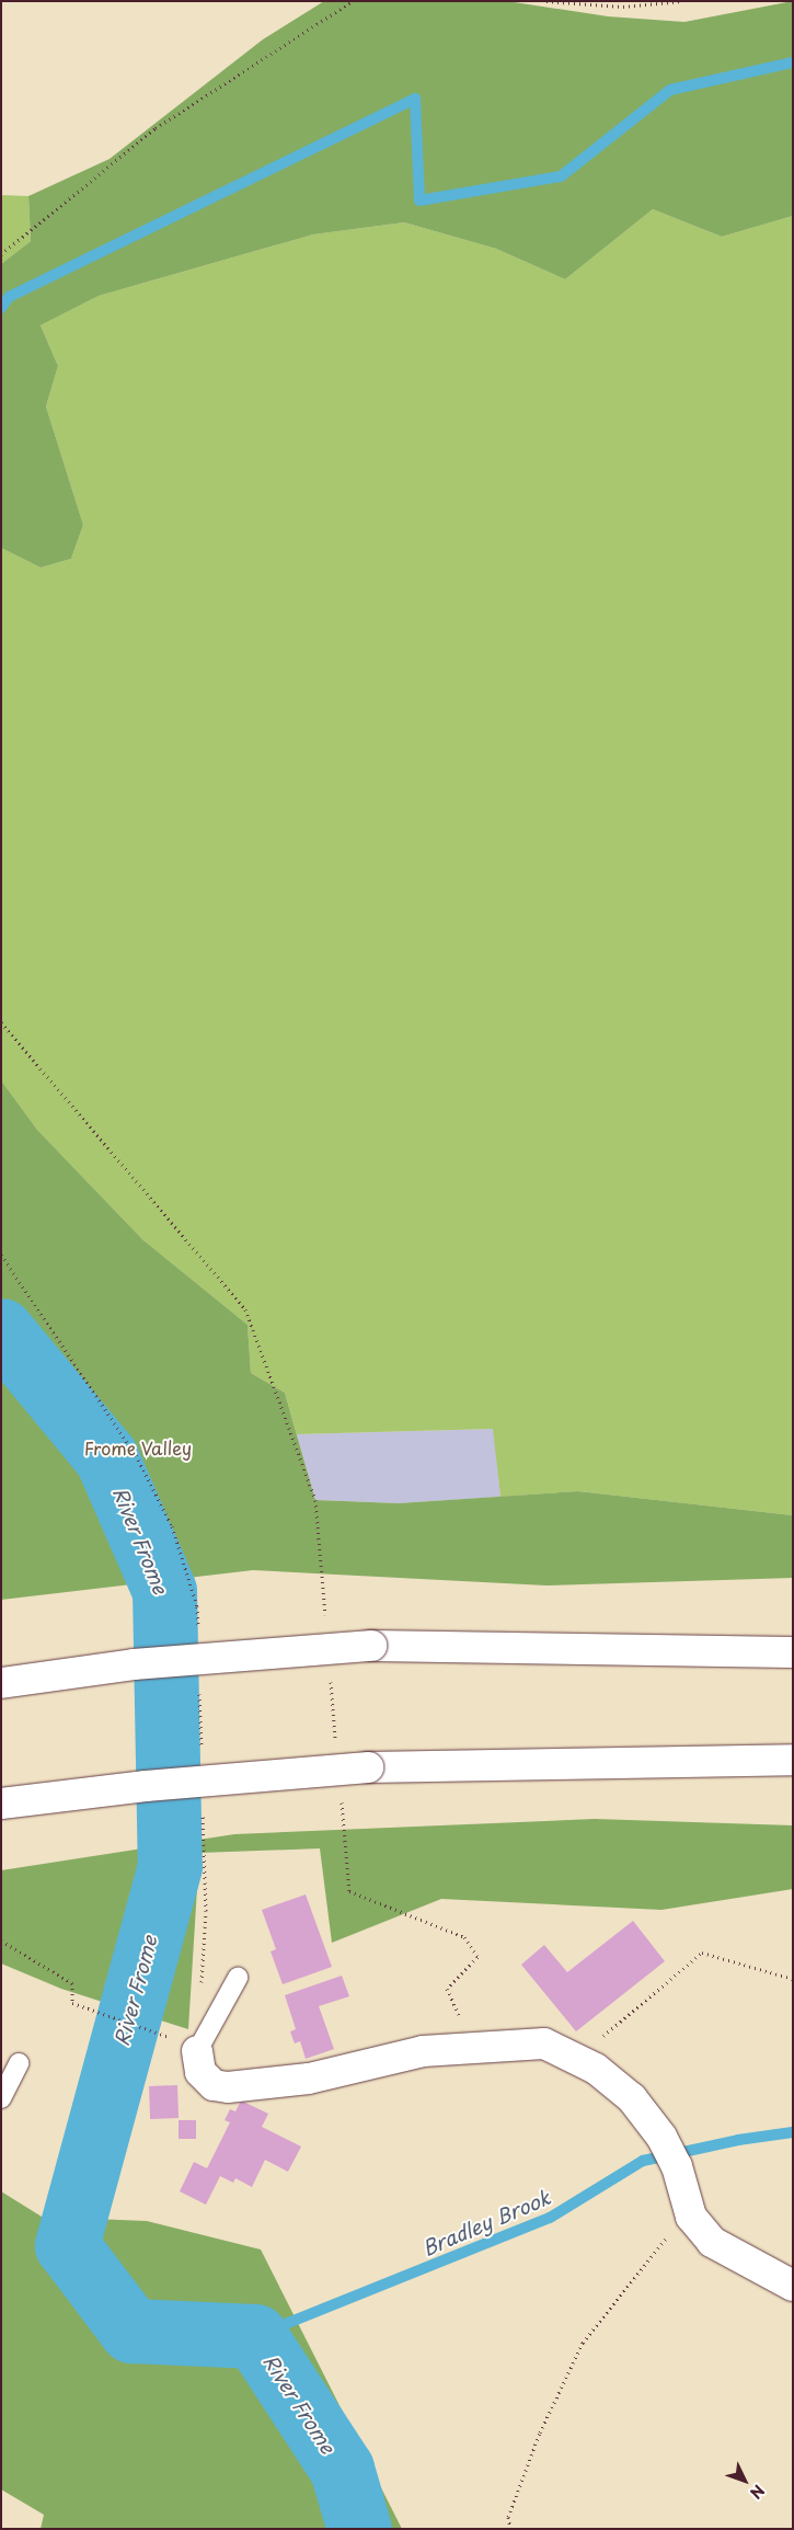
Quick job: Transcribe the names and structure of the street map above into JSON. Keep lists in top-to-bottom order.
{
  "water": ["River Frome", "Bradley Brook"],
  "parks": ["Frome Valley"],
  "north": "bottom right"
}
